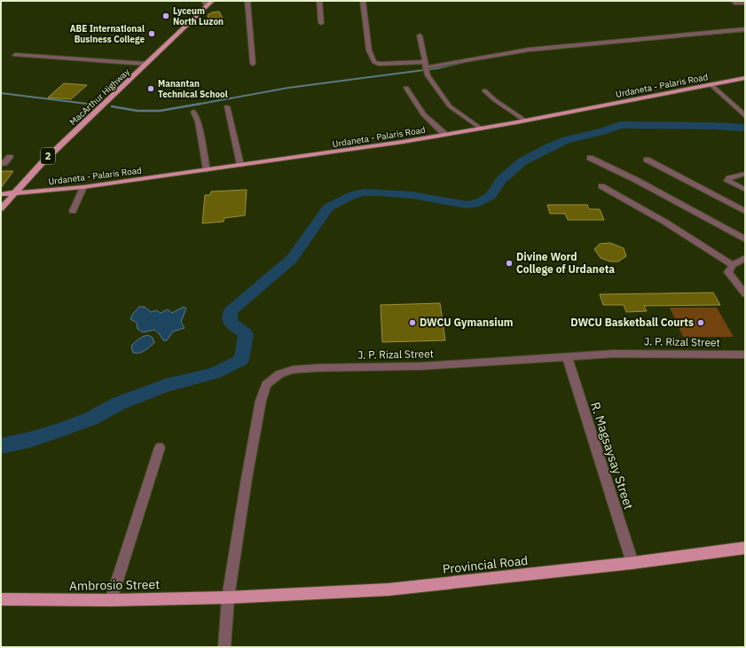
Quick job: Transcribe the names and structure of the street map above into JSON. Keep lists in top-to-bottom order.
{
  "streets": {
    "main road": [
      "Urdaneta - Palaris Road",
      "MacArthur Highway",
      "2",
      "Provincial Road",
      "Ambrosio Street"
    ],
    "street": ["J. P. Rizal Street", "R. Magsaysay Street"]
  },
  "crossings": [
    ["Urdaneta - Palaris Road", "MacArthur Highway"],
    ["J. P. Rizal Street", "R. Magsaysay Street"],
    ["J. P. Rizal Street", "Provincial Road"],
    ["J. P. Rizal Street", "Ambrosio Street"],
    ["R. Magsaysay Street", "Provincial Road"],
    ["Provincial Road", "Ambrosio Street"]
  ],
  "places": [
    "Lyceum North Luzon",
    "ABE International Business College",
    "Manantan Technical School",
    "Divine Word College of Urdaneta",
    "DWCU Gymansium",
    "DWCU Basketball Courts"
  ]
}
